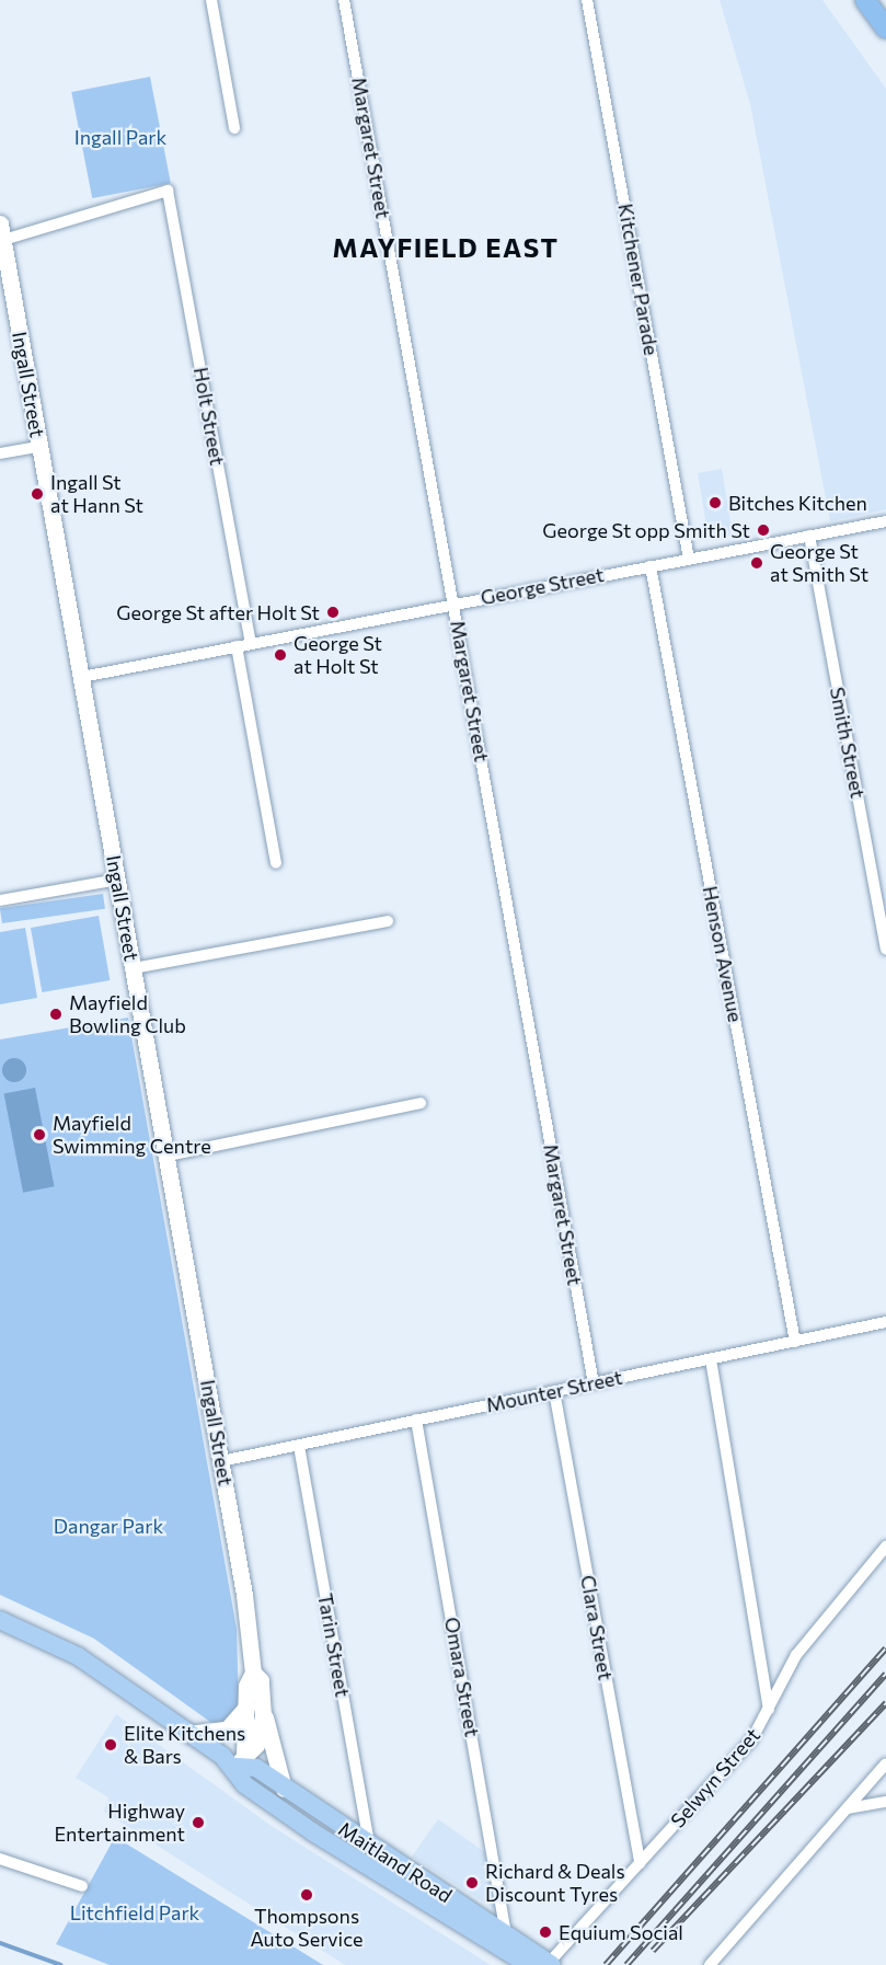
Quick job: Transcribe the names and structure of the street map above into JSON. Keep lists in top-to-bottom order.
{
  "streets": {
    "main road": ["Ingall Street", "Maitland Road"],
    "street": [
      "Margaret Street",
      "Kitchener Parade",
      "Holt Street",
      "George Street",
      "Smith Street",
      "Henson Avenue",
      "Mounter Street",
      "Clara Street",
      "Tarin Street",
      "Omara Street",
      "Selwyn Street"
    ]
  },
  "crossings": [
    ["Margaret Street", "George Street"],
    ["Margaret Street", "Mounter Street"],
    ["Kitchener Parade", "George Street"],
    ["Ingall Street", "Holt Street"],
    ["Ingall Street", "George Street"],
    ["Ingall Street", "Mounter Street"],
    ["Ingall Street", "Maitland Road"],
    ["Holt Street", "George Street"],
    ["George Street", "Smith Street"],
    ["George Street", "Henson Avenue"],
    ["Henson Avenue", "Mounter Street"],
    ["Mounter Street", "Clara Street"],
    ["Mounter Street", "Tarin Street"],
    ["Mounter Street", "Omara Street"],
    ["Clara Street", "Selwyn Street"],
    ["Tarin Street", "Maitland Road"],
    ["Omara Street", "Maitland Road"],
    ["Selwyn Street", "Maitland Road"]
  ],
  "districts": ["MAYFIELD EAST"],
  "parks": ["Ingall Park", "Dangar Park", "Litchfield Park"],
  "places": [
    "Ingall St at Hann St",
    "Bitches Kitchen",
    "George St opp Smith St",
    "George St at Smith St",
    "George St after Holt St",
    "George St at Holt St",
    "Mayfield Bowling Club",
    "Mayfield Swimming Centre",
    "Elite Kitchens & Bars",
    "Highway Entertainment",
    "Richard & Deals Discount Tyres",
    "Thompsons Auto Service",
    "Equium Social"
  ]
}
